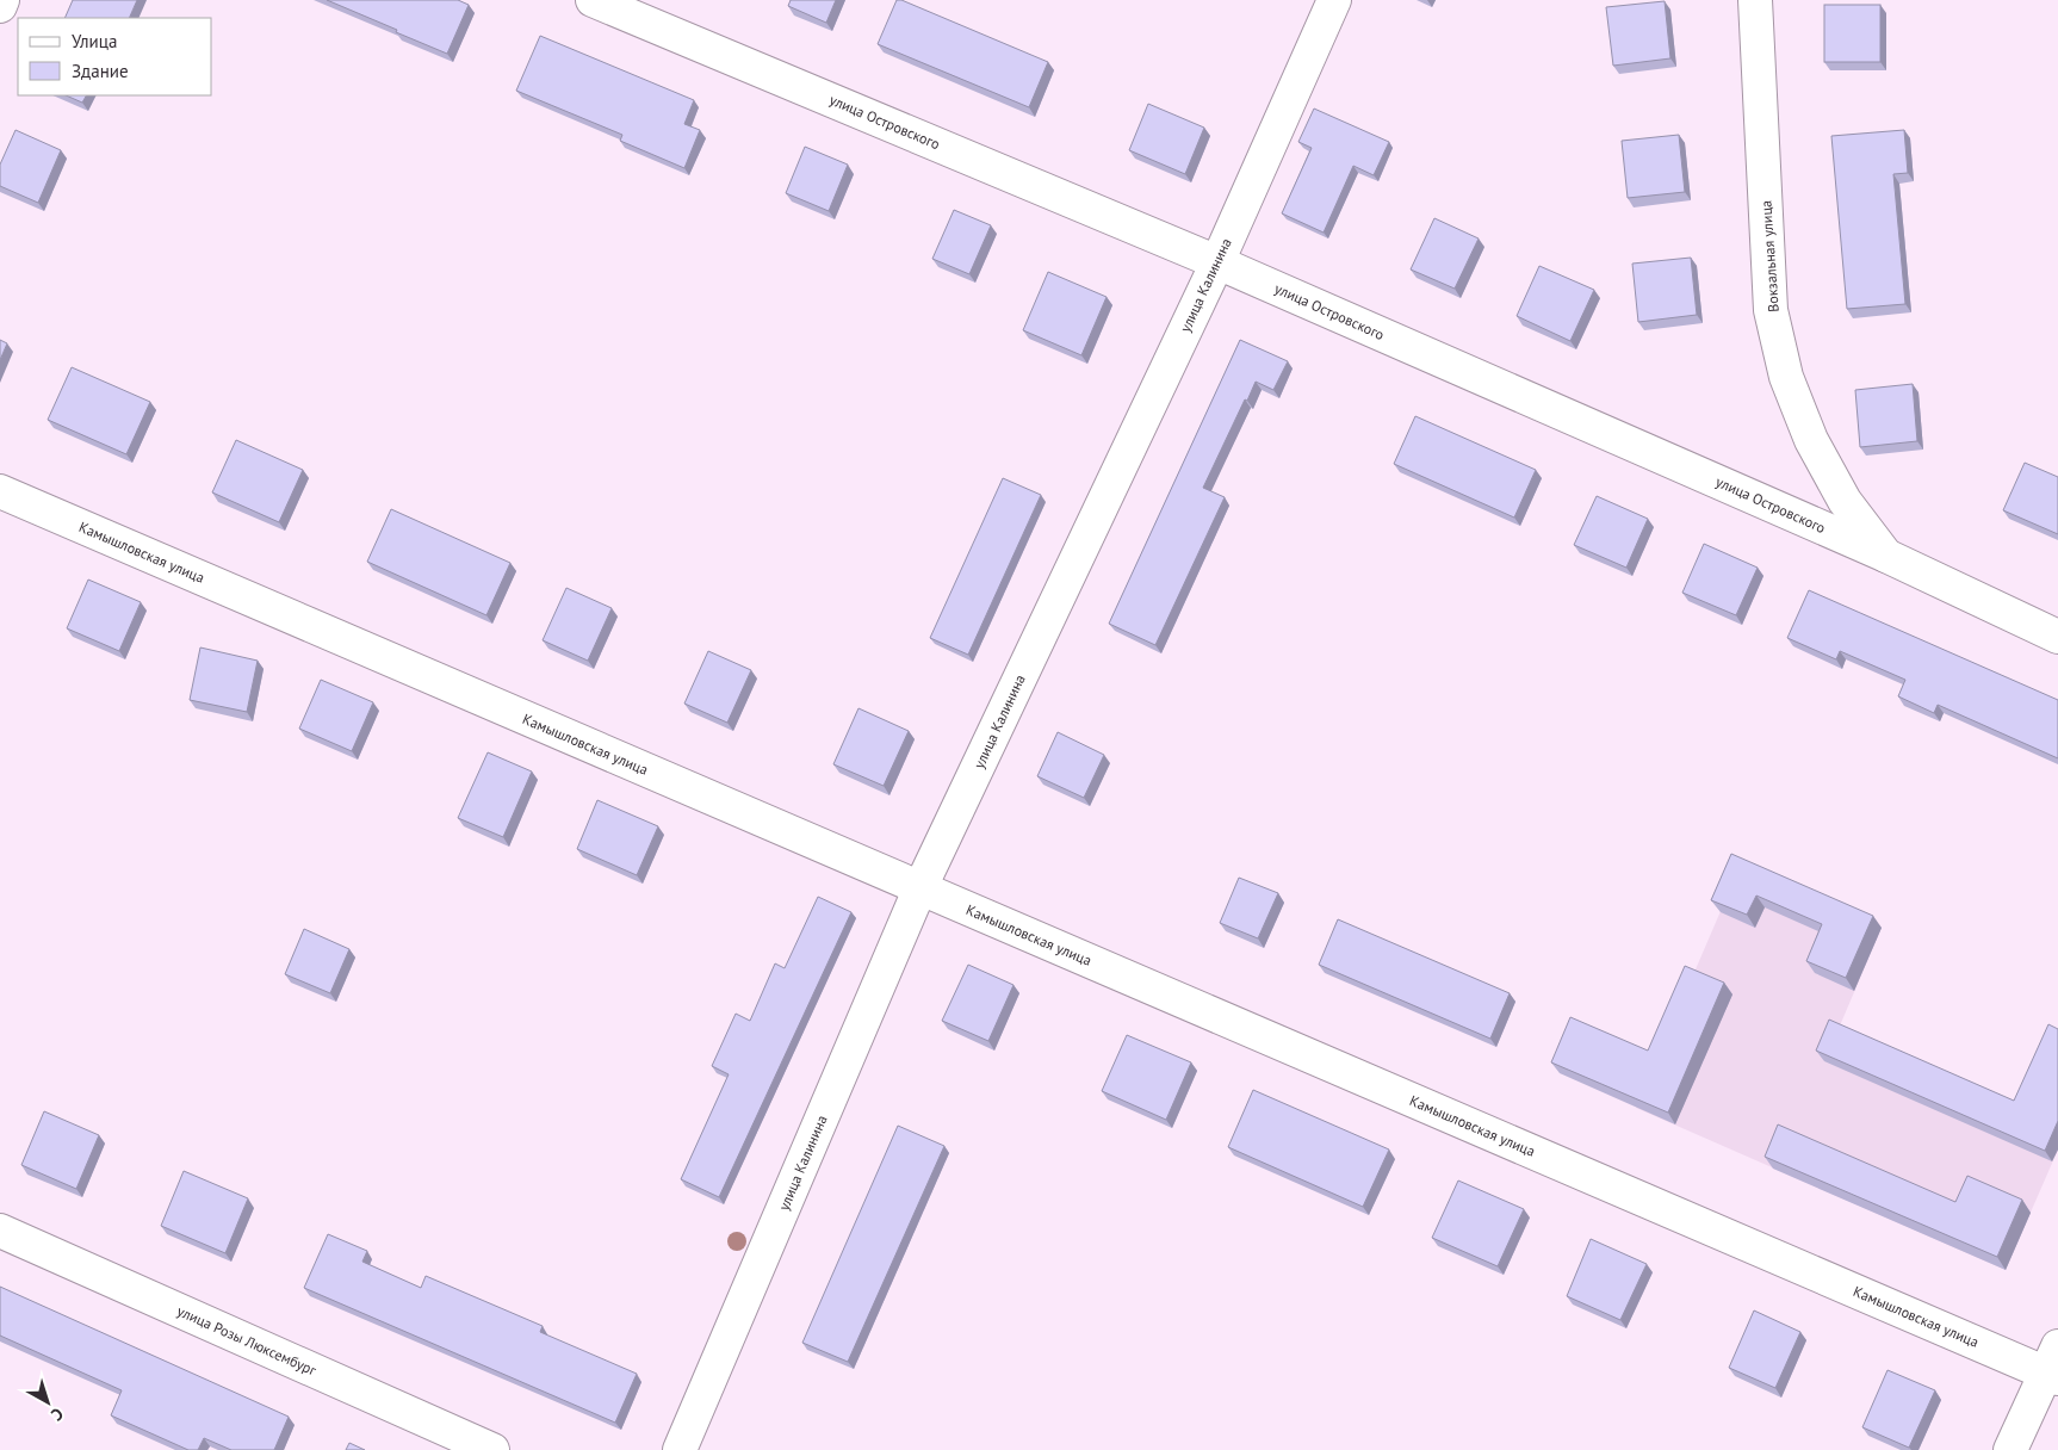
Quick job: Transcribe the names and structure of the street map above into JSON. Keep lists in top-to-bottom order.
{
  "streets": {
    "street": [
      "улица Островского",
      "Вокзальная улица",
      "улица Калинина",
      "Камышловская улица",
      "улица Розы Люксембург"
    ]
  },
  "crossings": [
    ["улица Островского", "Вокзальная улица"],
    ["улица Островского", "улица Калинина"],
    ["улица Калинина", "Камышловская улица"]
  ],
  "legend": ["Улица", "Здание"],
  "north": "bottom right"
}
